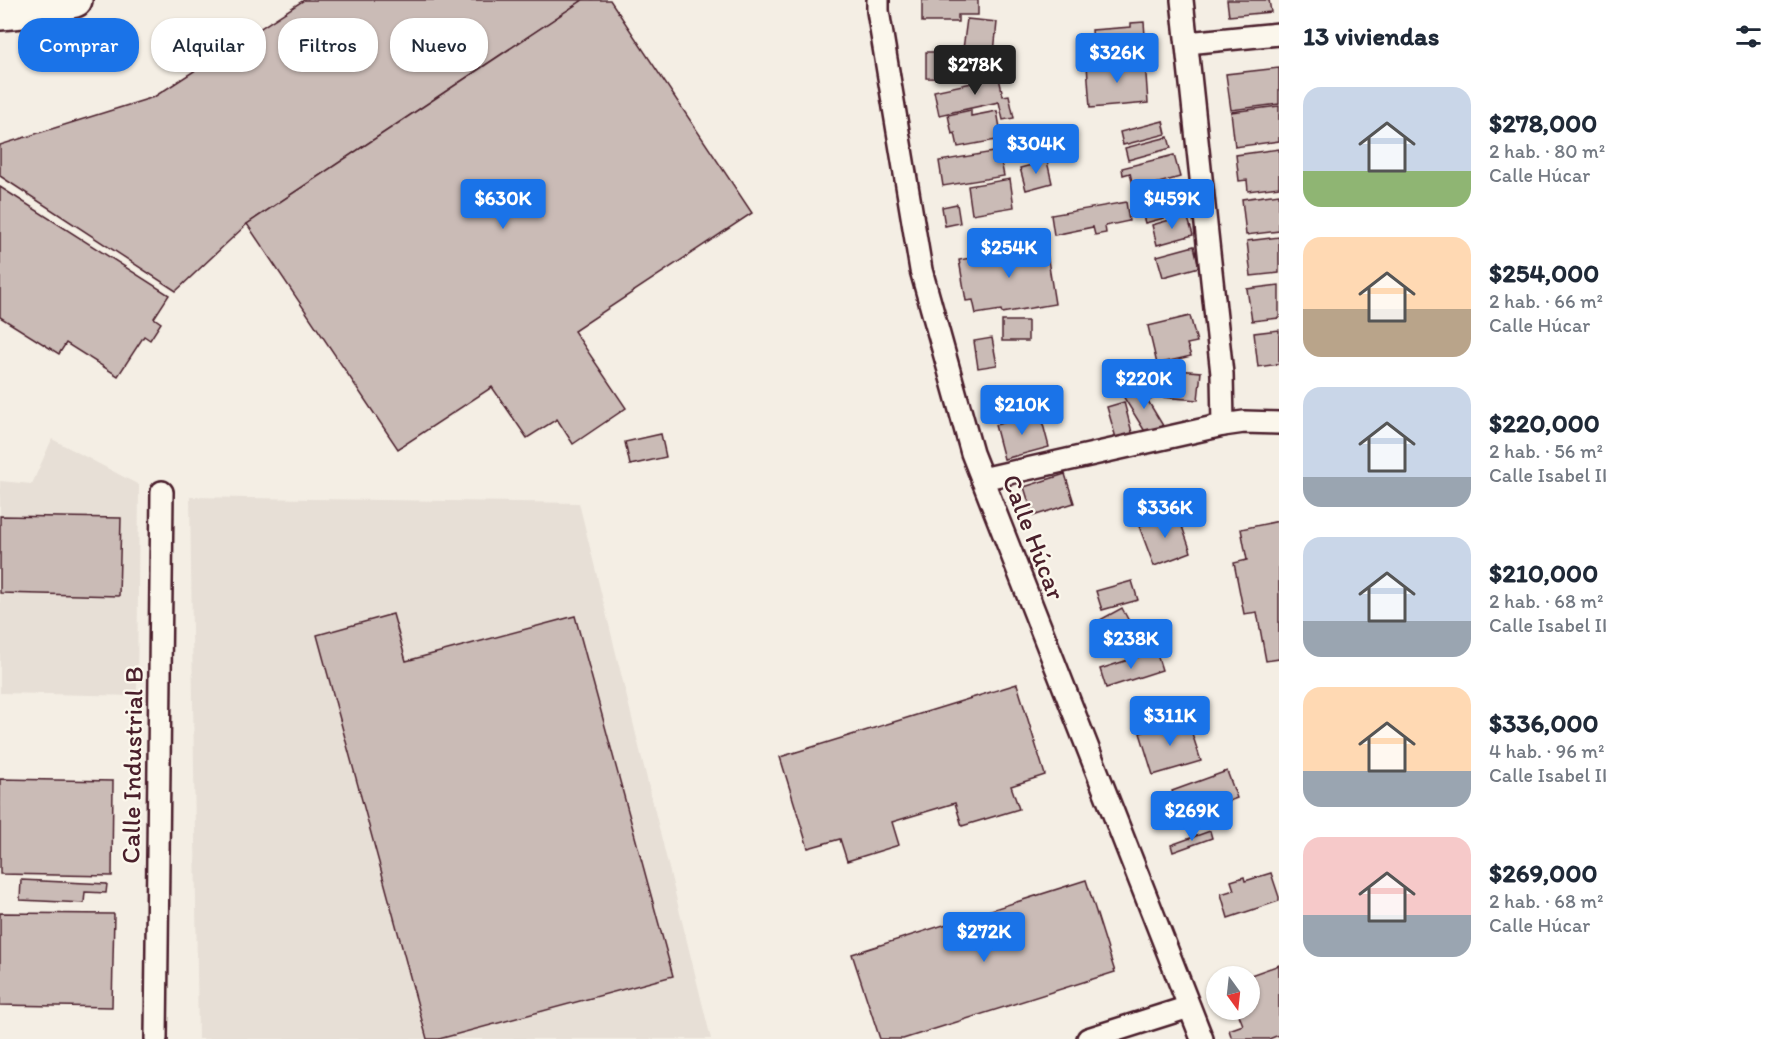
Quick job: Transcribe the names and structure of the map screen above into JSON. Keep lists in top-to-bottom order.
{
  "streets": {
    "street": ["Calle Húcar", "Calle Industrial B"]
  },
  "north": "bottom",
  "page": {
    "heading": "13 viviendas",
    "chip": [
      "Comprar",
      "Alquilar",
      "Filtros",
      "Nuevo"
    ],
    "price": [
      "$326K",
      "$278K",
      "$304K",
      "$630K",
      "$459K",
      "$254K",
      "$220K",
      "$210K",
      "$336K",
      "$238K",
      "$311K",
      "$269K",
      "$272K"
    ],
    "list": [
      {
        "name": "$278,000",
        "note": "2 hab. · 80 m² · Calle Húcar"
      },
      {
        "name": "$254,000",
        "note": "2 hab. · 66 m² · Calle Húcar"
      },
      {
        "name": "$220,000",
        "note": "2 hab. · 56 m² · Calle Isabel II"
      },
      {
        "name": "$210,000",
        "note": "2 hab. · 68 m² · Calle Isabel II"
      },
      {
        "name": "$336,000",
        "note": "4 hab. · 96 m² · Calle Isabel II"
      },
      {
        "name": "$269,000",
        "note": "2 hab. · 68 m² · Calle Húcar"
      }
    ]
  }
}
